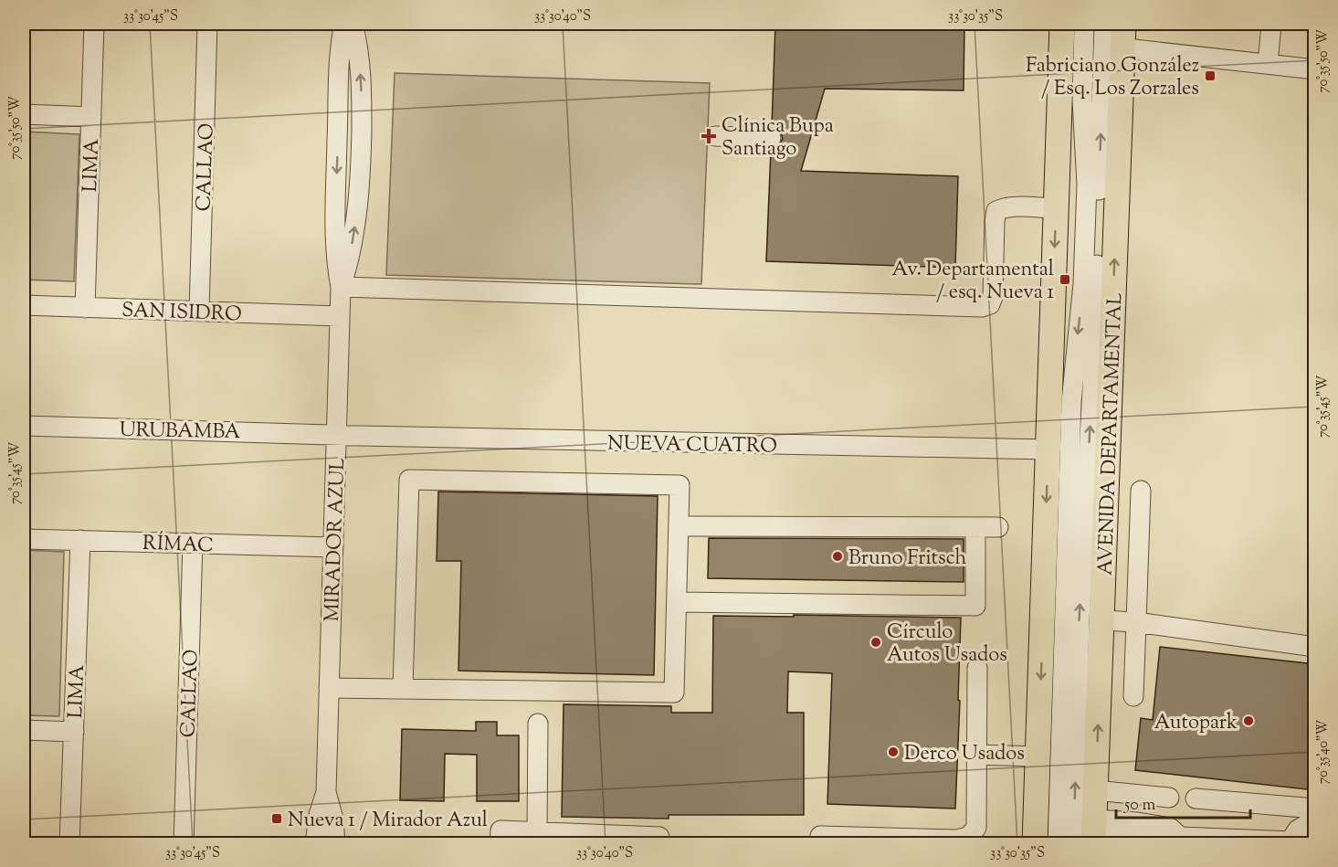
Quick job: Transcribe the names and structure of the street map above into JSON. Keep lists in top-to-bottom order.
{
  "streets": {
    "main road": ["AVENIDA DEPARTAMENTAL"],
    "street": [
      "LIMA",
      "CALLAO",
      "SAN ISIDRO",
      "URUBAMBA",
      "NUEVA CUATRO",
      "MIRADOR AZUL",
      "RÍMAC"
    ]
  },
  "crossings": [
    ["LIMA", "SAN ISIDRO"],
    ["LIMA", "RÍMAC"],
    ["CALLAO", "SAN ISIDRO"],
    ["CALLAO", "RÍMAC"],
    ["SAN ISIDRO", "MIRADOR AZUL"],
    ["URUBAMBA", "NUEVA CUATRO"],
    ["URUBAMBA", "MIRADOR AZUL"],
    ["NUEVA CUATRO", "MIRADOR AZUL"],
    ["MIRADOR AZUL", "RÍMAC"]
  ],
  "places": {
    "transit": ["Fabriciano González / Esq. Los Zorzales", "Av. Departamental / esq. Nueva 1", "Nueva 1 / Mirador Azul"],
    "health": ["Clínica Bupa Santiago"],
    "other": [
      "Bruno Fritsch",
      "Círculo Autos Usados",
      "Autopark",
      "Derco Usados"
    ]
  },
  "scale_bar": "50 m",
  "coordinates": [
    "33°30'45\"S",
    "33°30'40\"S",
    "33°30'35\"S",
    "70°35'50\"W",
    "70°35'45\"W",
    "70°35'40\"W"
  ]
}
